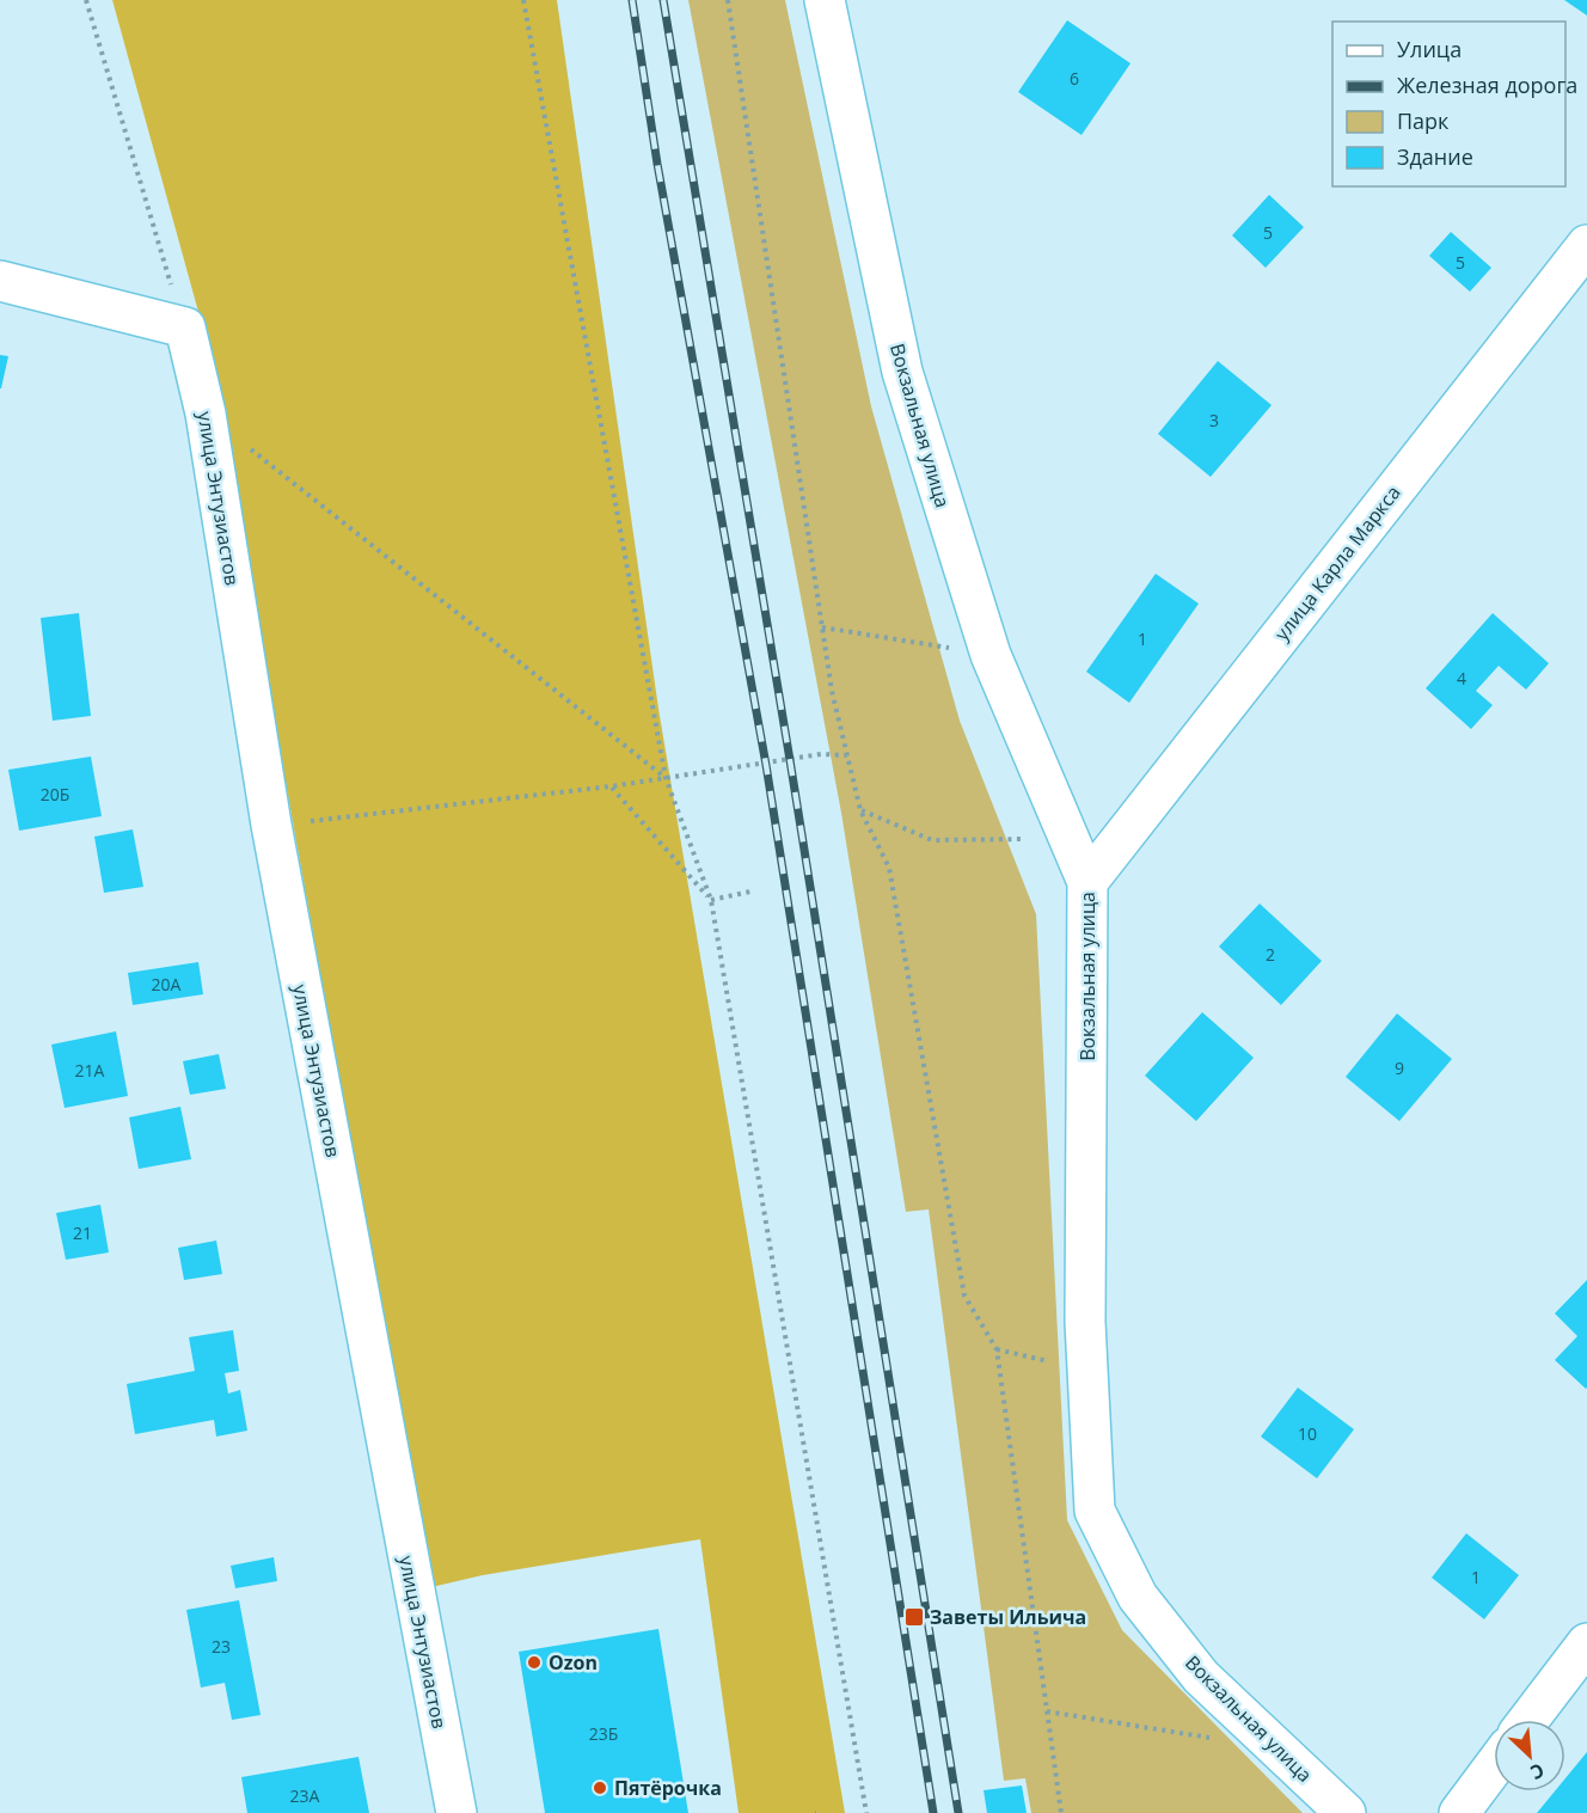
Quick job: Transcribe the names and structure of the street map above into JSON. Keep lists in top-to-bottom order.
{
  "streets": {
    "street": ["Вокзальная улица", "улица Энтузиастов", "улица Карла Маркса"]
  },
  "crossings": [
    ["Вокзальная улица", "улица Карла Маркса"]
  ],
  "places": {
    "transit": ["Заветы Ильича"],
    "other": ["Ozon", "Пятёрочка"]
  },
  "house_numbers": [
    "6",
    "5",
    "5",
    "3",
    "1",
    "4",
    "20Б",
    "2",
    "20А",
    "9",
    "21А",
    "21",
    "10",
    "1",
    "23",
    "23Б",
    "23А"
  ],
  "legend": [
    "Улица",
    "Железная дорога",
    "Парк",
    "Здание"
  ],
  "north": "bottom right"
}
